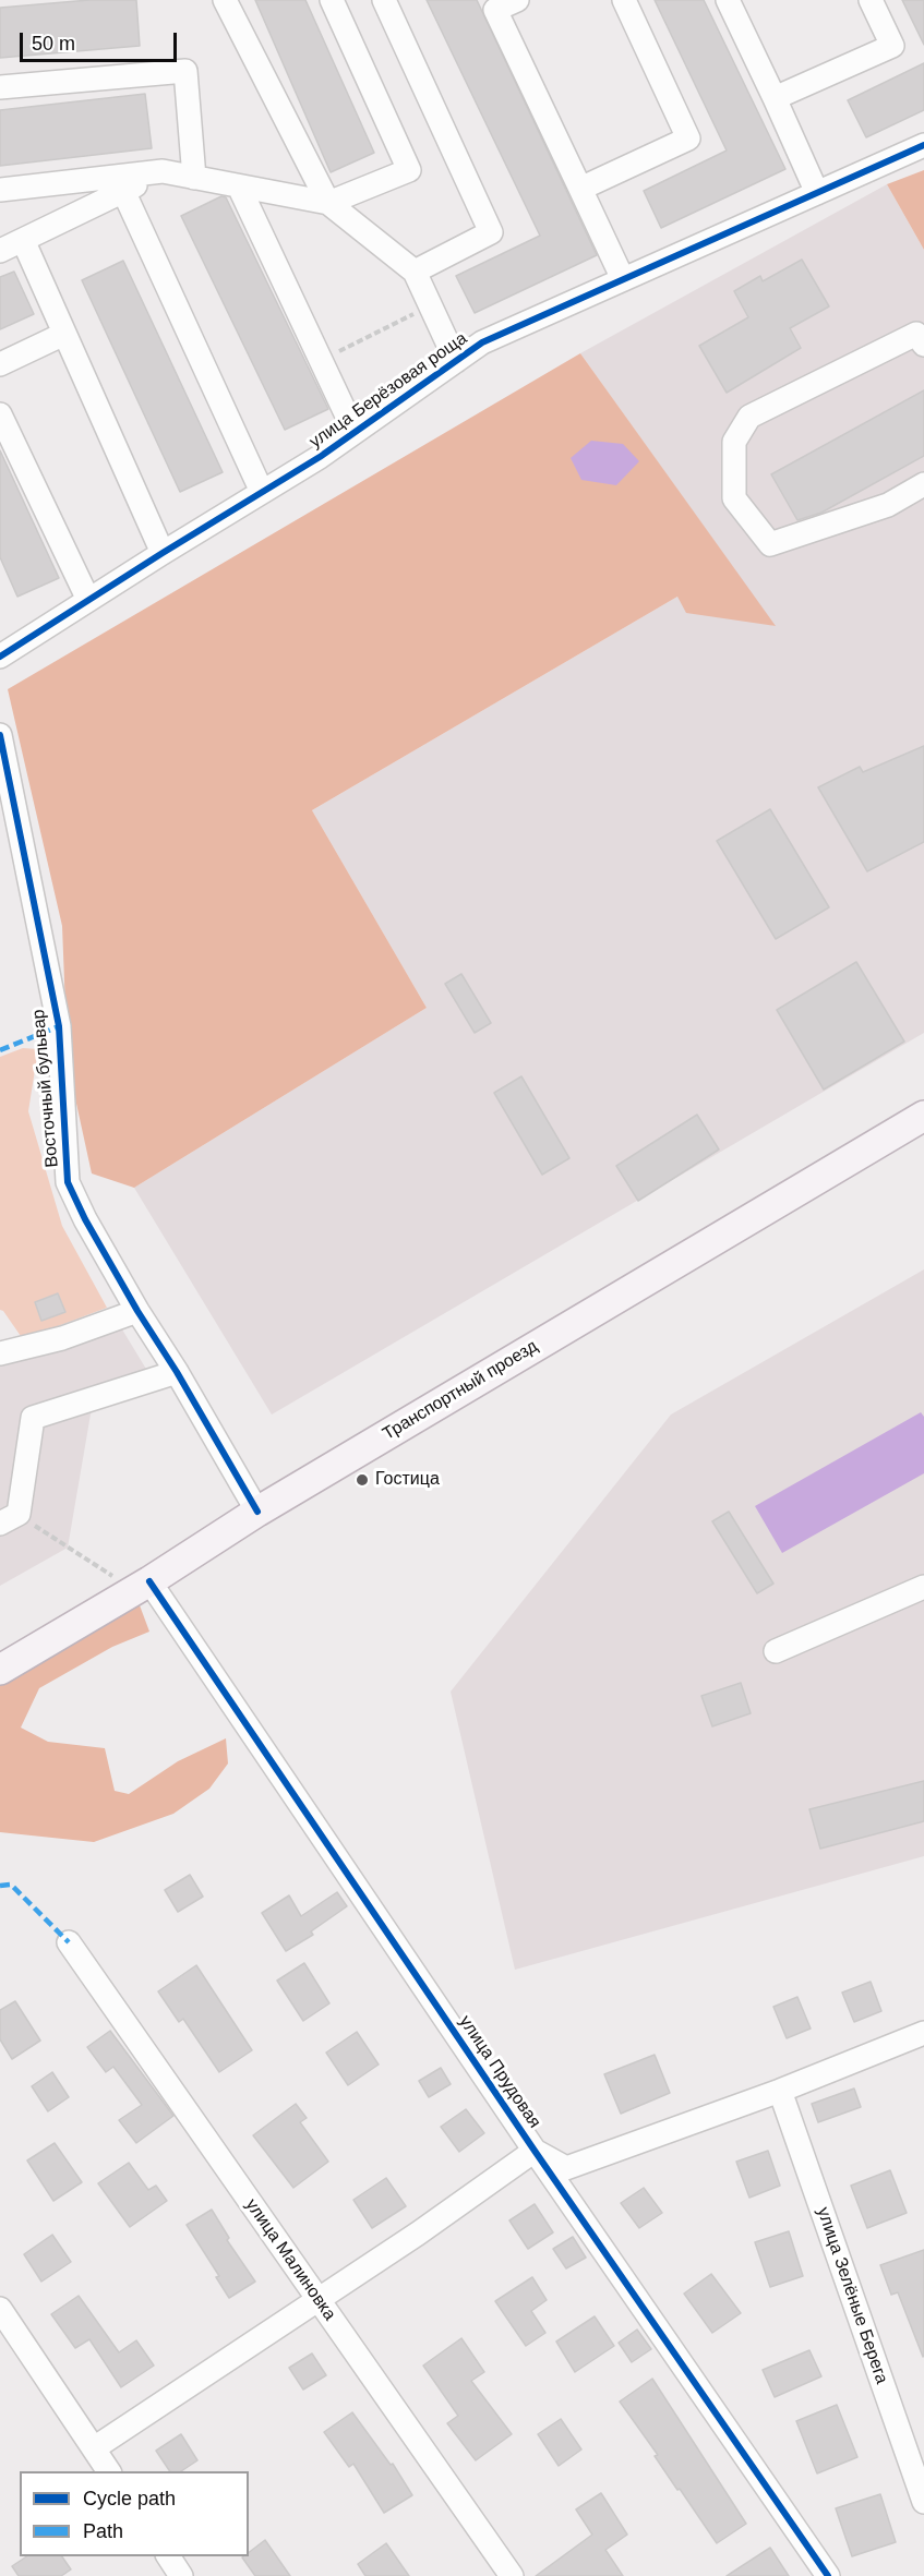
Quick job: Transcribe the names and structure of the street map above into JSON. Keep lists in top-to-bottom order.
{
  "streets": {
    "main road": ["Транспортный проезд"],
    "street": [
      "улица Берёзовая роща",
      "Восточный бульвар",
      "улица Прудовая",
      "улица Малиновка",
      "улица Зелёные Берега"
    ]
  },
  "crossings": [
    ["Восточный бульвар", "Транспортный проезд"],
    ["Транспортный проезд", "улица Прудовая"]
  ],
  "places": ["Гостица"],
  "legend": ["Cycle path", "Path"],
  "scale_bar": "50 m"
}
